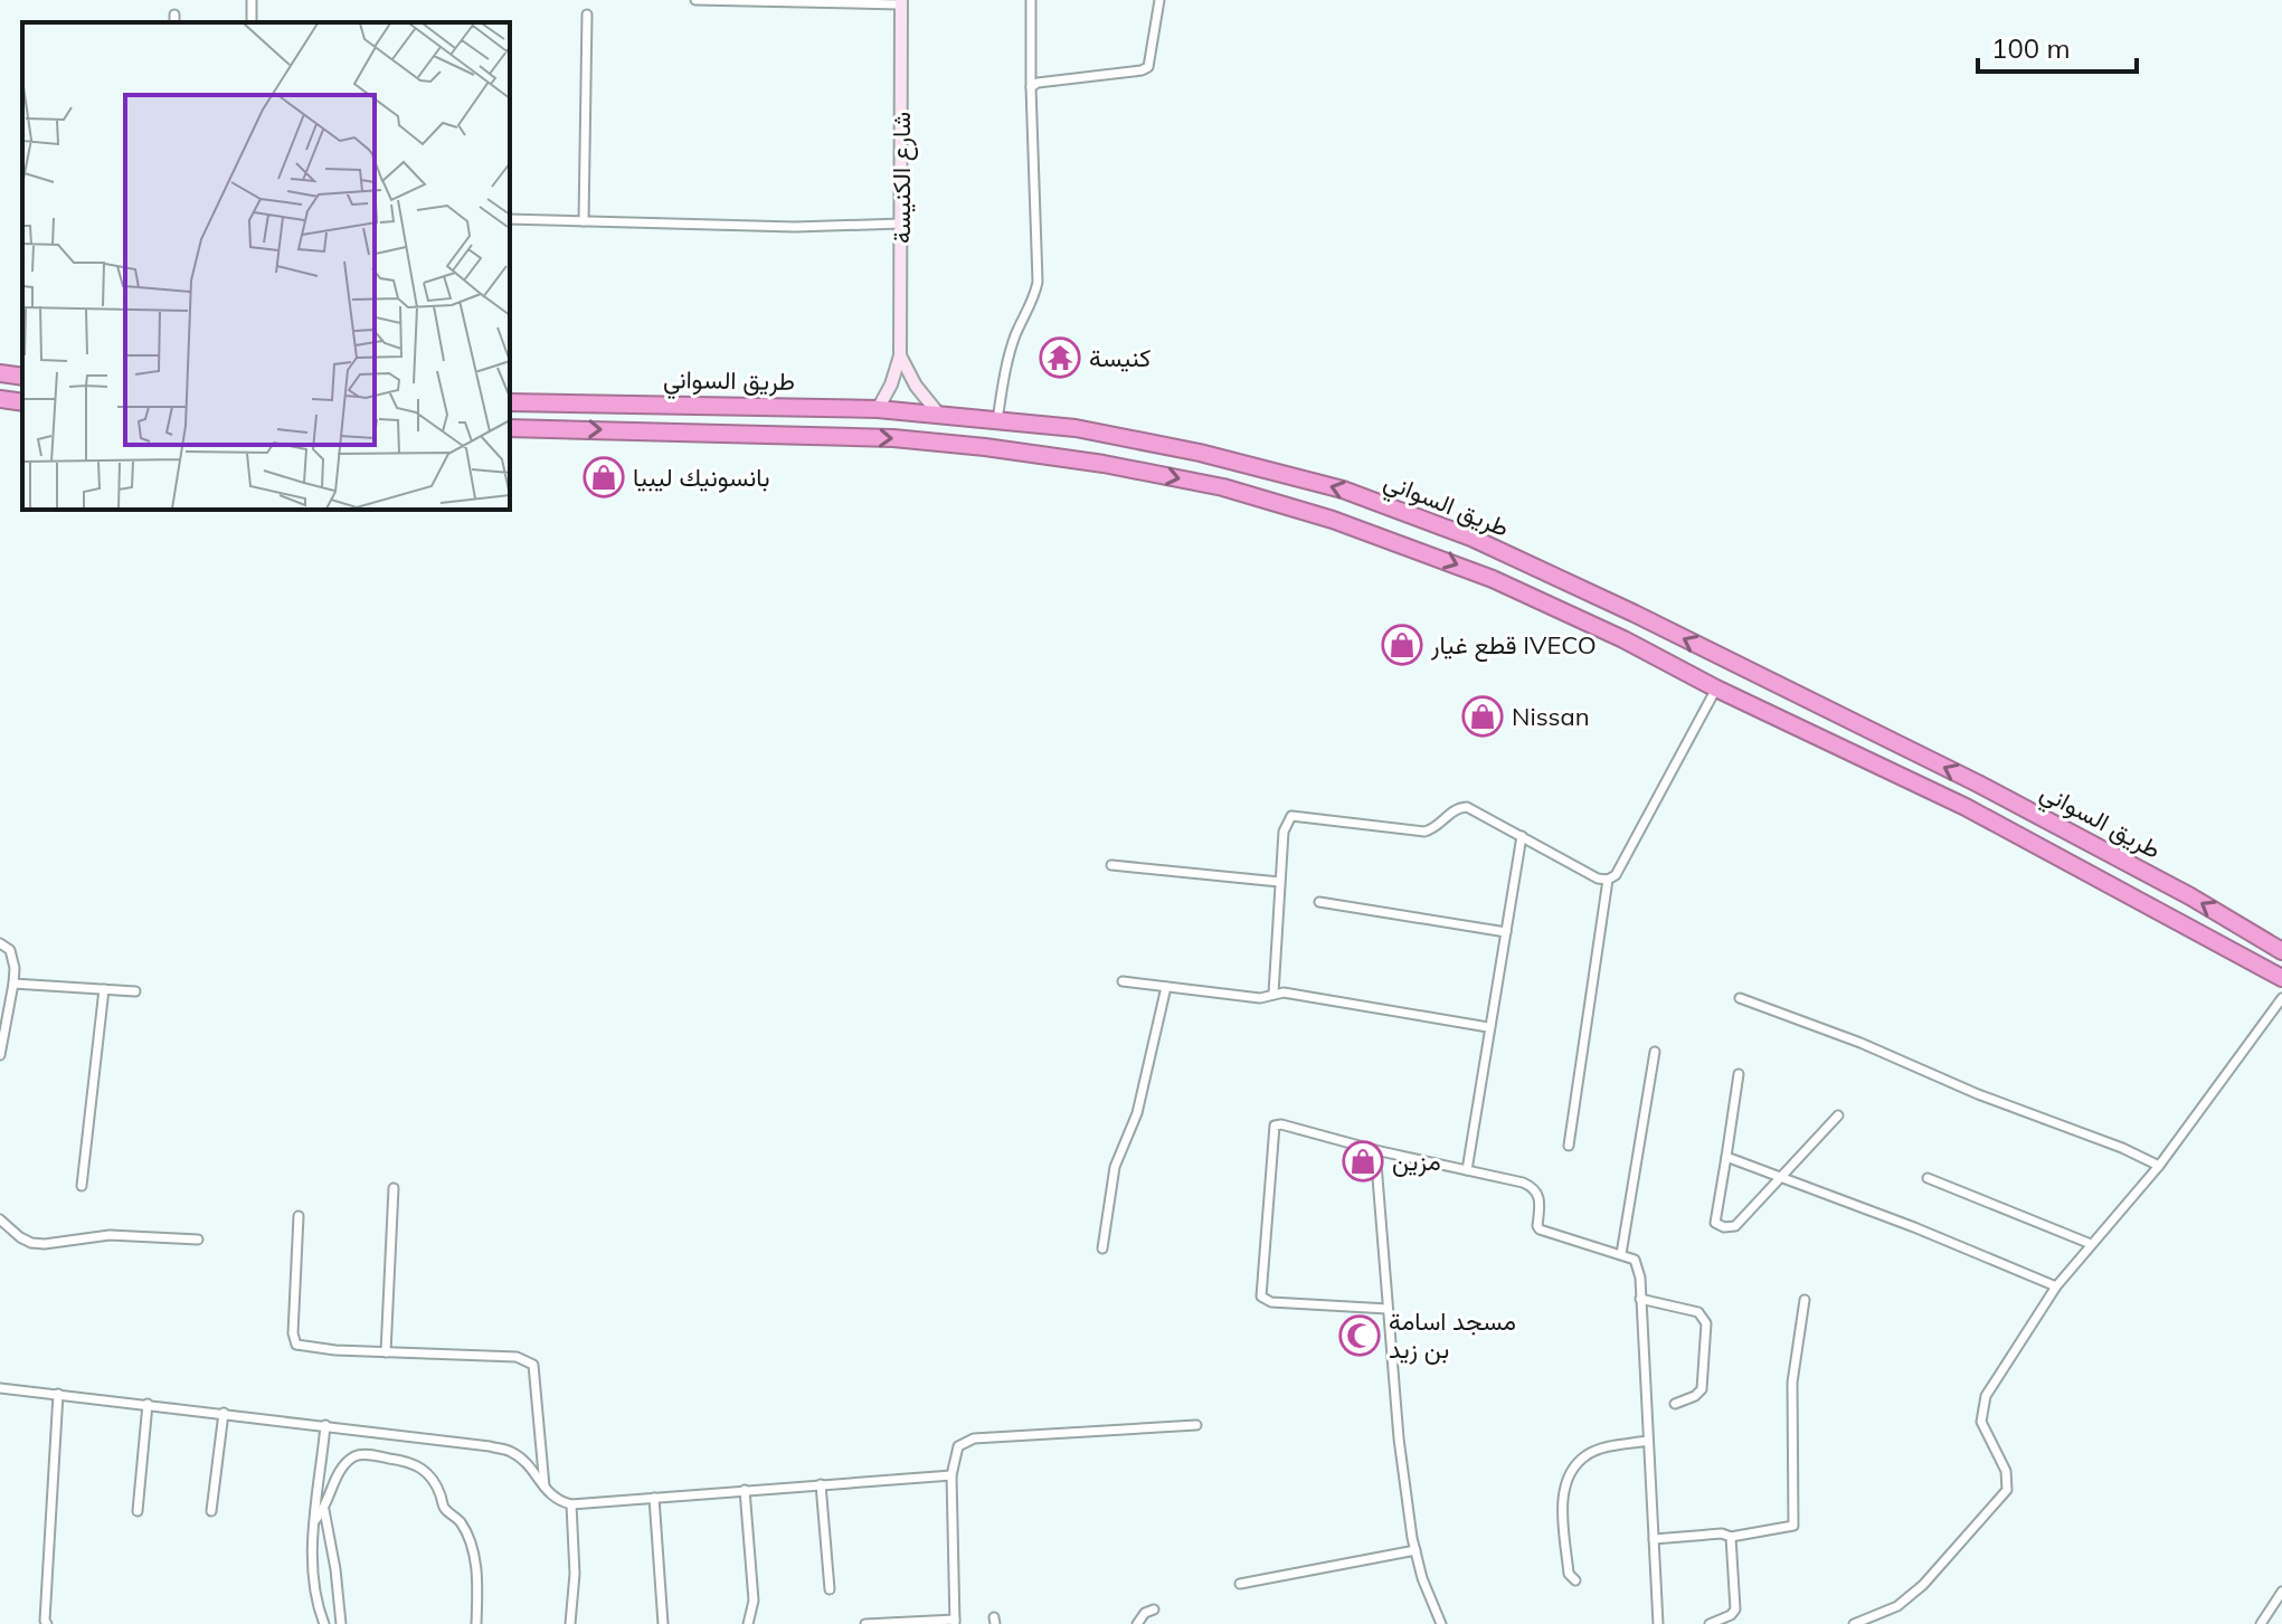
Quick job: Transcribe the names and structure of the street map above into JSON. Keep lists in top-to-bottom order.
{
  "streets": {
    "highway": ["طريق السواني"],
    "main road": ["شارع الكنيسة"]
  },
  "crossings": [
    ["شارع الكنيسة", "طريق السواني"]
  ],
  "places": {
    "temple": ["كنيسة"],
    "shop": [
      "بانسونيك ليبيا",
      "قطع غيار IVECO",
      "Nissan",
      "مزين"
    ],
    "mosque": ["مسجد اسامة بن زيد"]
  },
  "scale_bar": "100 m"
}
